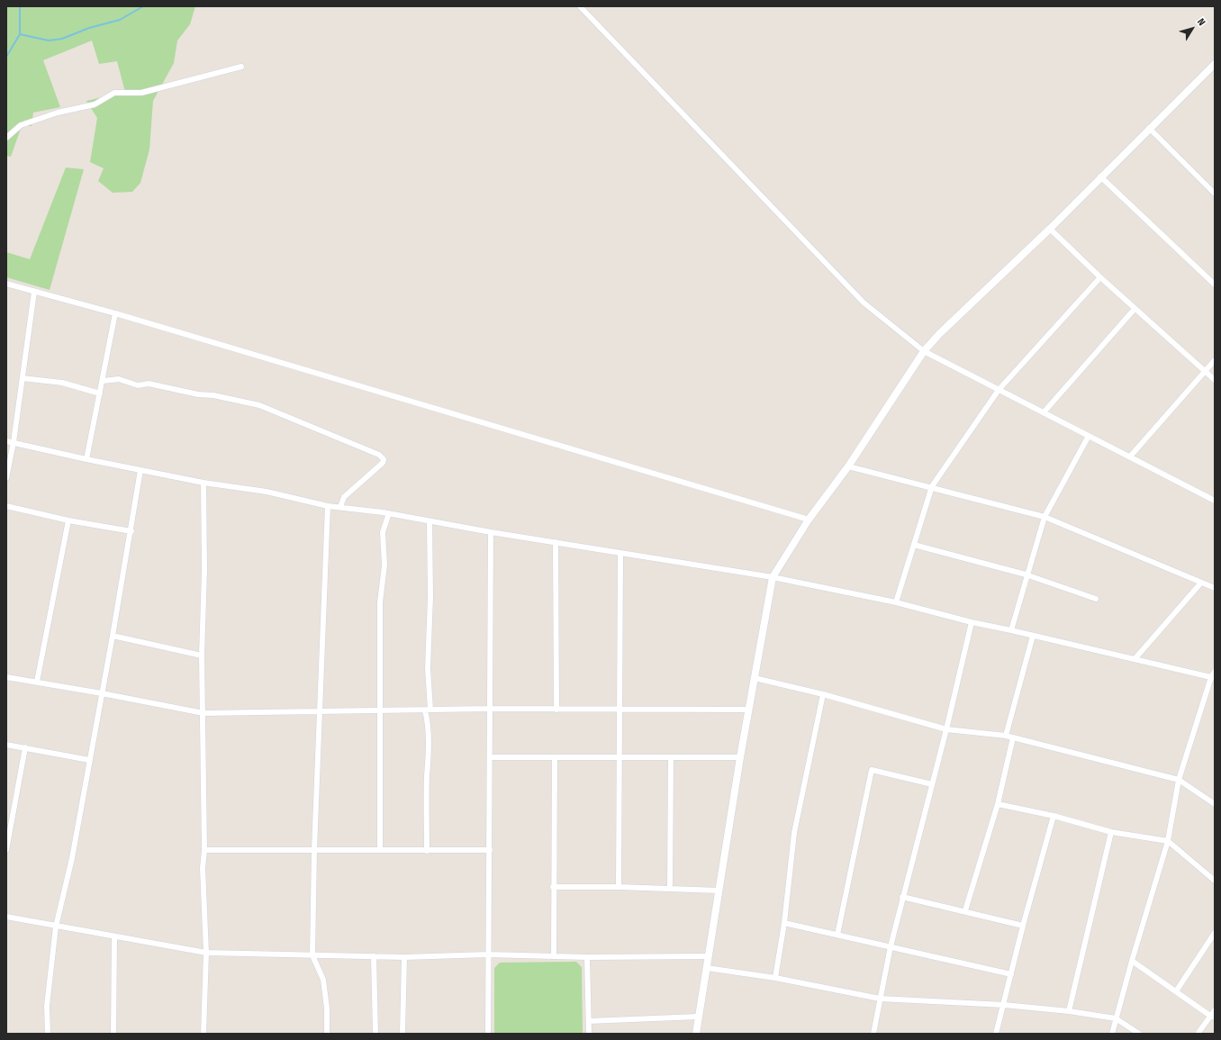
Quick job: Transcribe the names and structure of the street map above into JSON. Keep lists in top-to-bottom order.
{
  "north": "top right"
}
